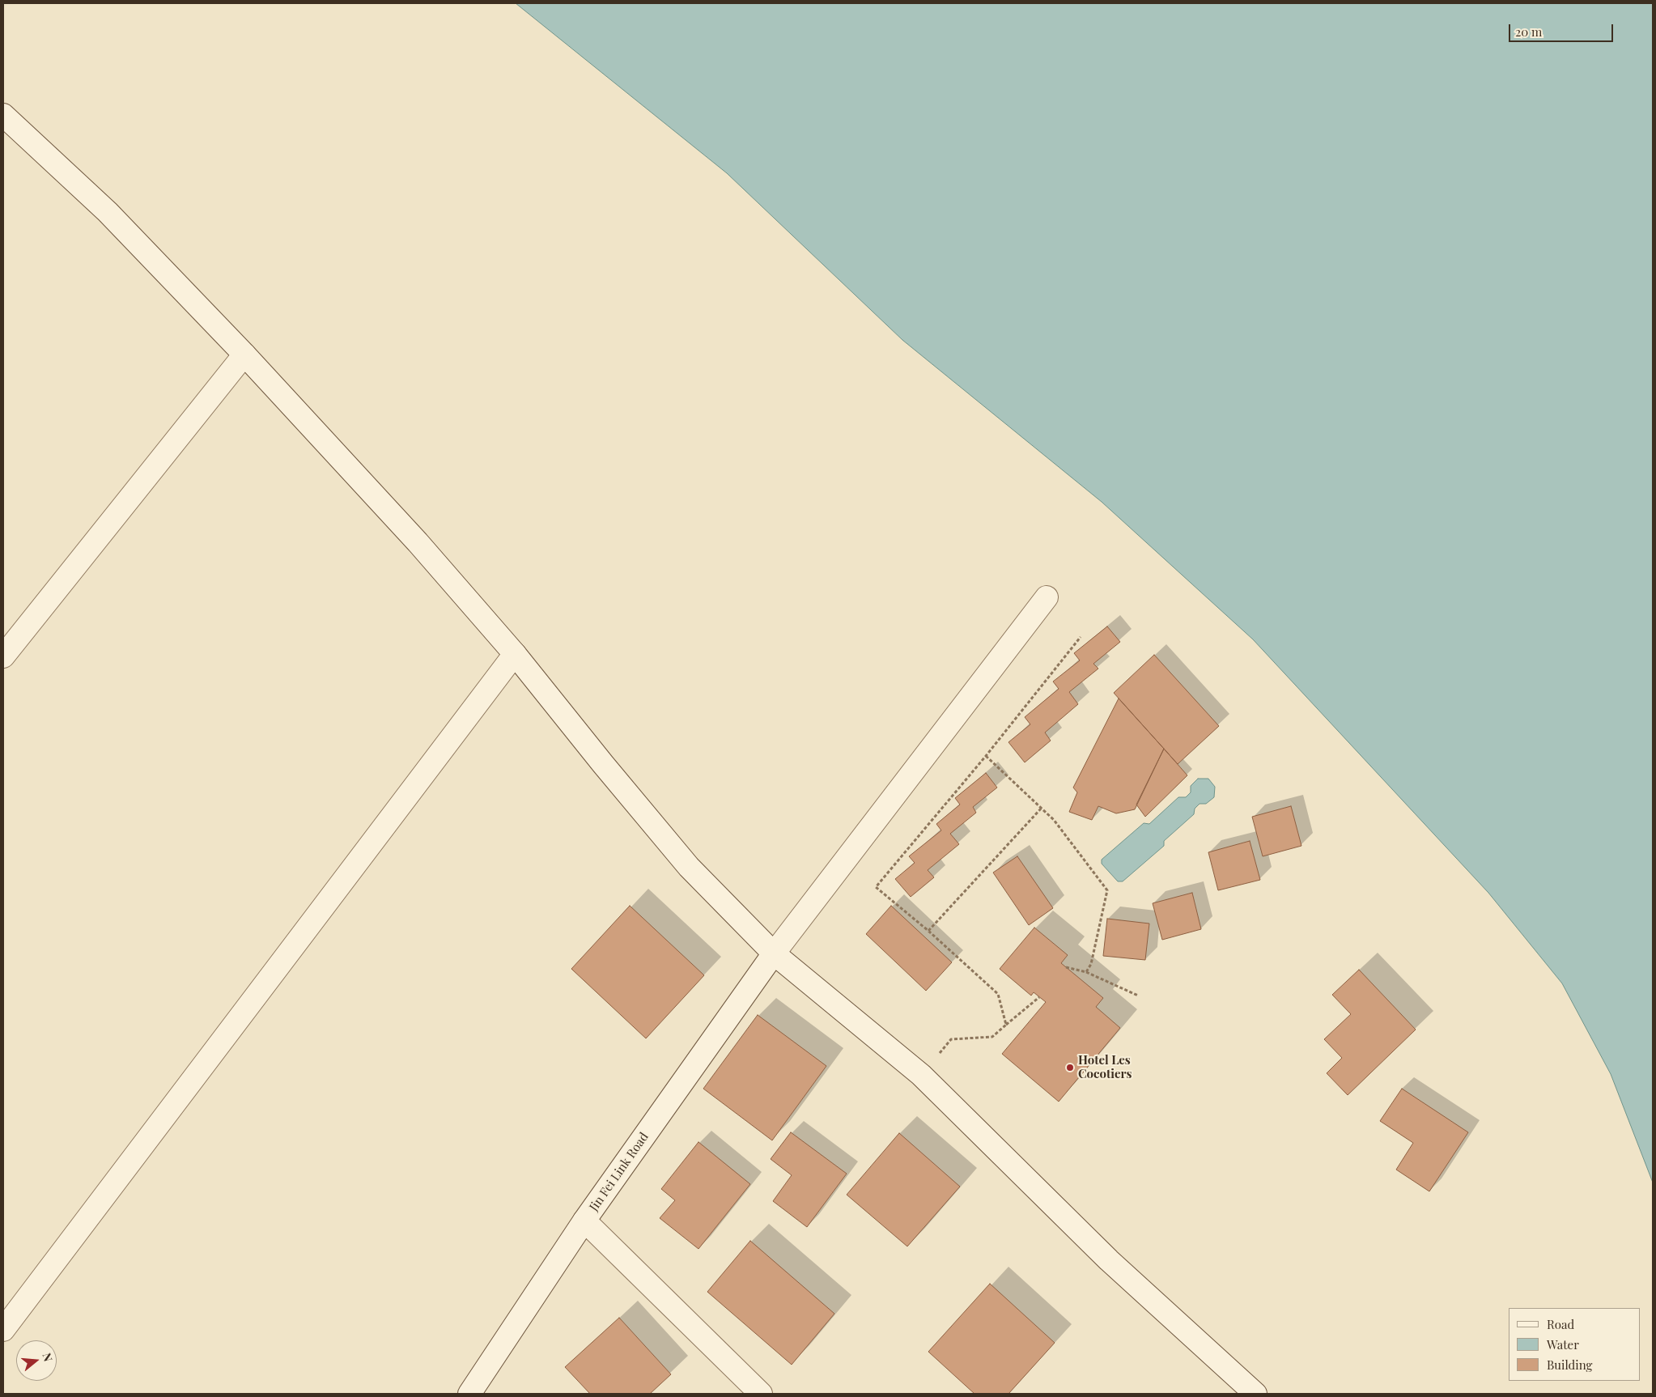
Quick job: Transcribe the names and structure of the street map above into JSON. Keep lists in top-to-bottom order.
{
  "streets": {
    "main road": ["Jin Fei Link Road"]
  },
  "places": ["Hotel Les Cocotiers"],
  "legend": ["Road", "Water", "Building"],
  "scale_bar": "20 m",
  "north": "right"
}
